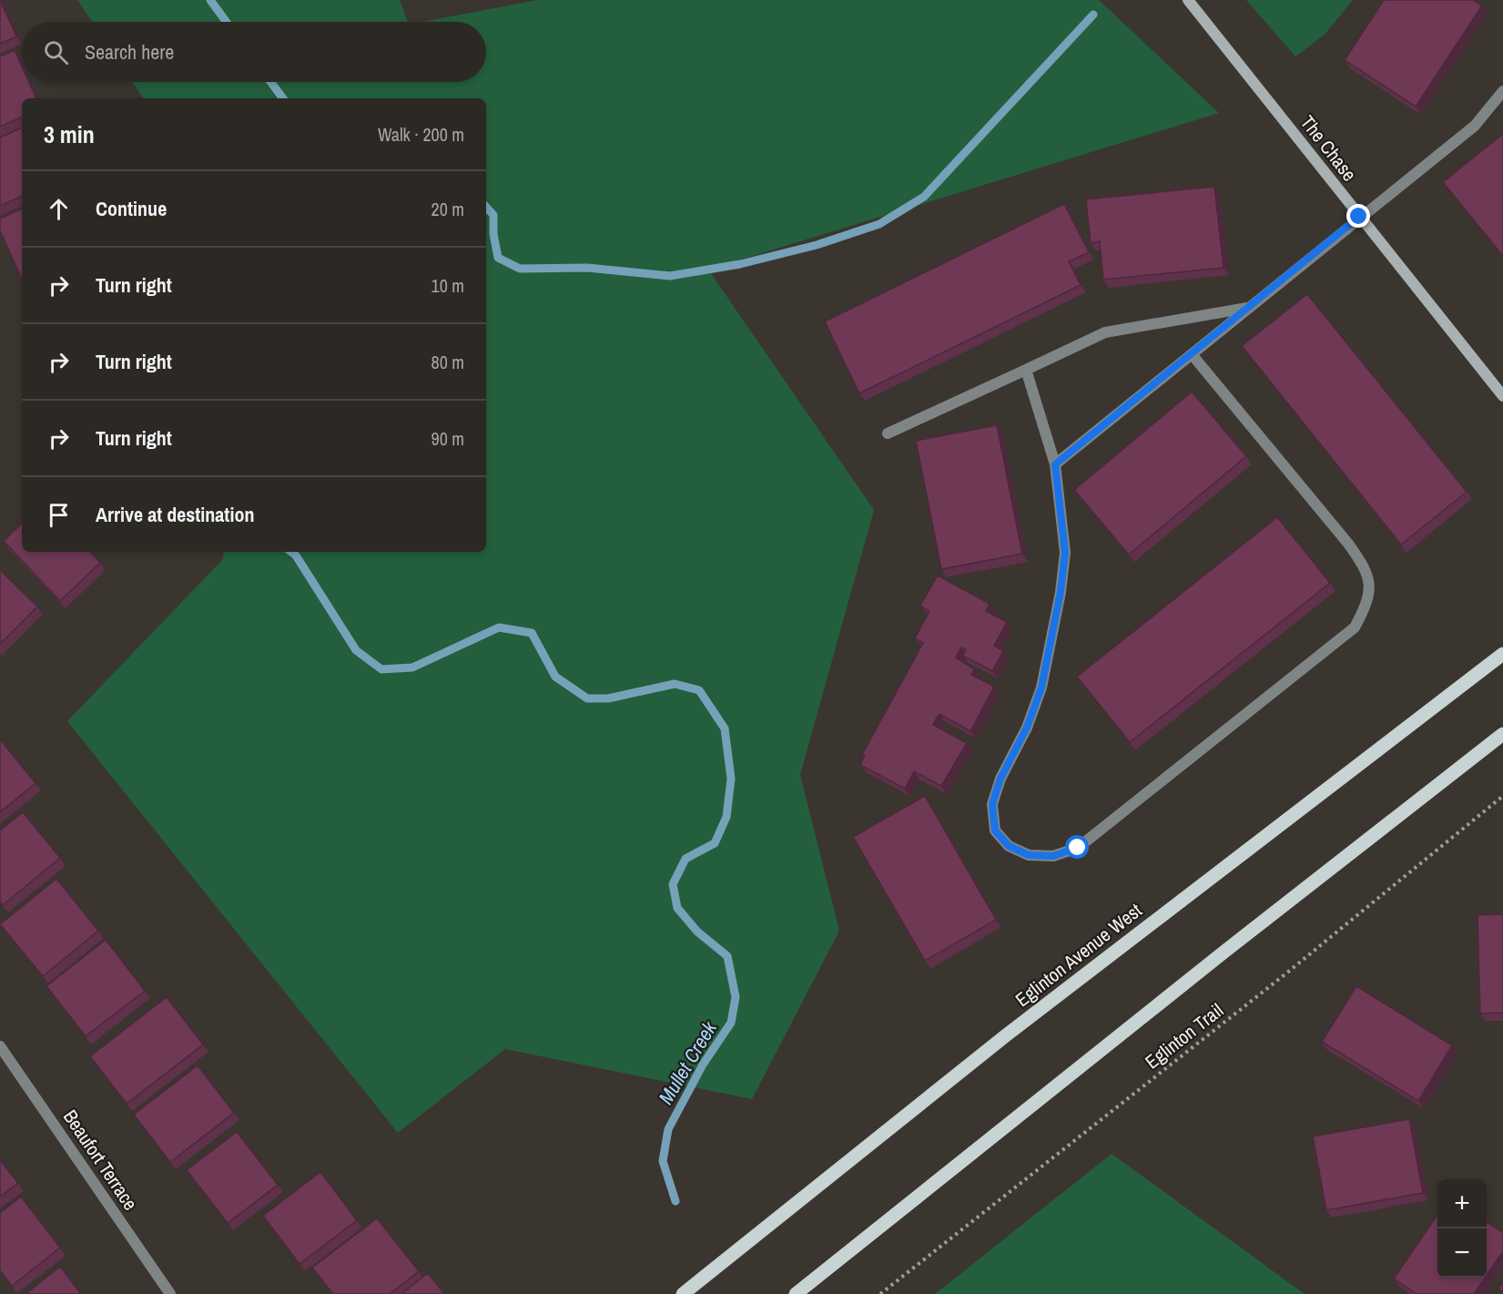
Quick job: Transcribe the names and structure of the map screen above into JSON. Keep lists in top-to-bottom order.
{
  "streets": {
    "main road": ["Eglinton Avenue West"],
    "street": ["The Chase", "Beaufort Terrace"],
    "path": ["Eglinton Trail"]
  },
  "water": ["Mullet Creek"],
  "page": {
    "search": "Search here",
    "heading": ["3 min", "Walk · 200 m"],
    "list": [
      ["Continue", "20 m"],
      ["Turn right", "10 m"],
      ["Turn right", "80 m"],
      ["Turn right", "90 m"],
      "Arrive at destination"
    ],
    "map_buttons": ["+", "−"]
  }
}
